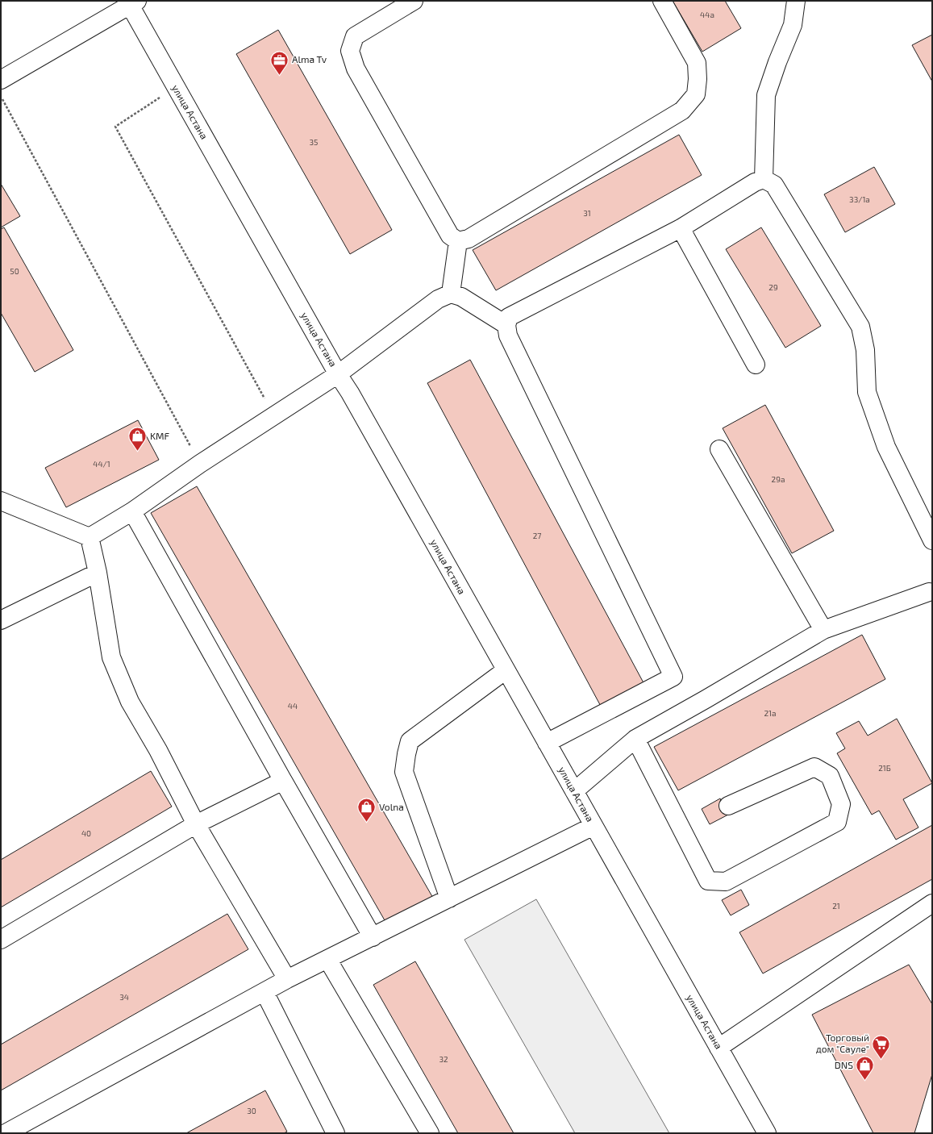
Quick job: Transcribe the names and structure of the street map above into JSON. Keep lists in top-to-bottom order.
{
  "streets": {
    "street": ["улица Астана"]
  },
  "places": {
    "office": ["Alma Tv"],
    "shop": ["KMF", "Volna", "DNS"],
    "supermarket": ["Торговый дом \"Сауле\""]
  },
  "house_numbers": [
    "44а",
    "35",
    "33/1а",
    "31",
    "50",
    "29",
    "44/1",
    "29а",
    "27",
    "44",
    "21а",
    "21Б",
    "40",
    "21",
    "34",
    "32",
    "30"
  ]
}
